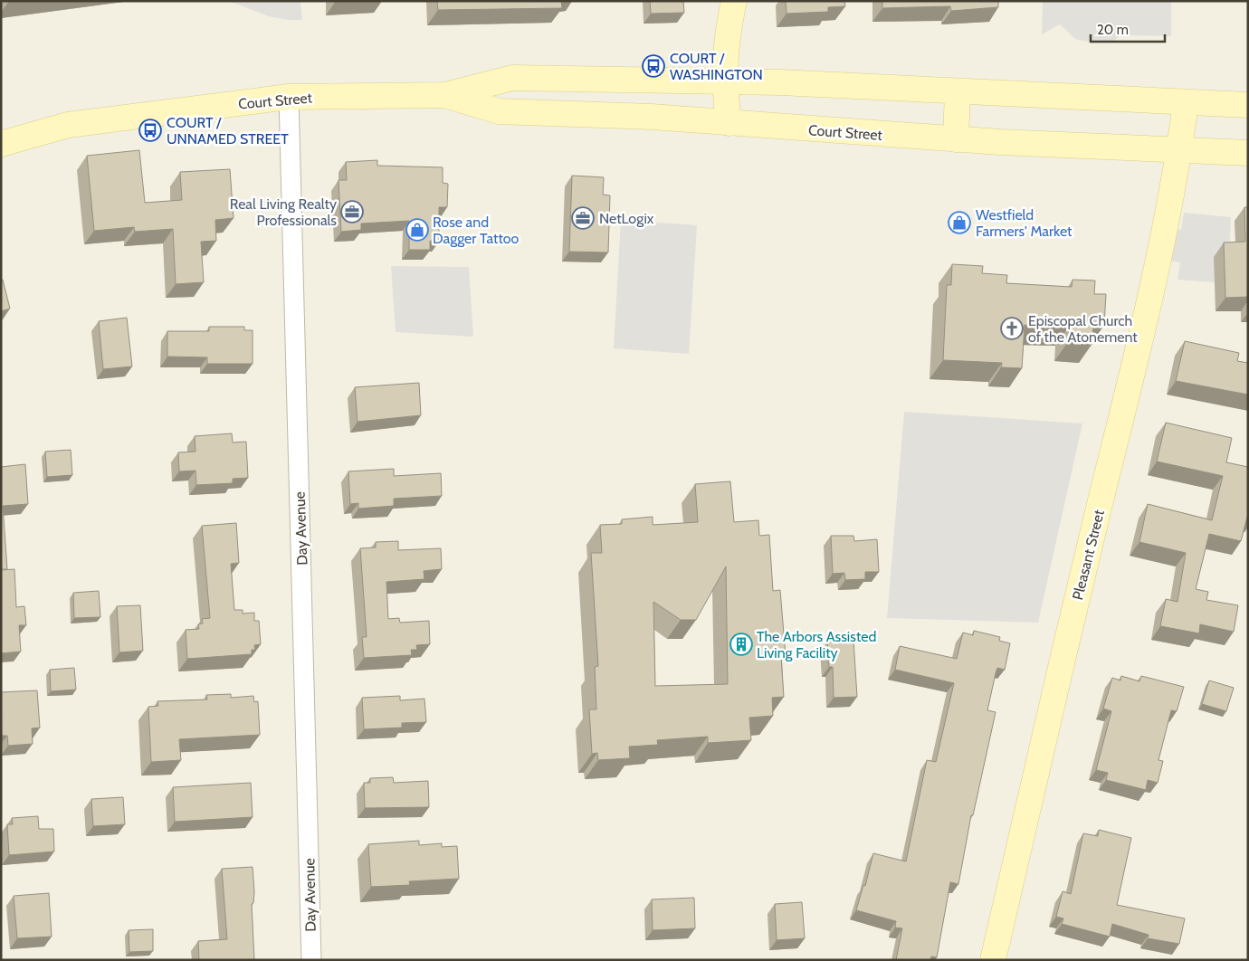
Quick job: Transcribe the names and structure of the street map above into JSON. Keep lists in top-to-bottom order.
{
  "streets": {
    "main road": ["Court Street", "Pleasant Street"],
    "street": ["Day Avenue"]
  },
  "crossings": [
    ["Court Street", "Day Avenue"],
    ["Court Street", "Pleasant Street"]
  ],
  "places": {
    "bus stop": ["COURT / WASHINGTON", "COURT / UNNAMED STREET"],
    "office": ["Real Living Realty Professionals", "NetLogix"],
    "shop": ["Westfield Farmers' Market", "Rose and Dagger Tattoo"],
    "church": ["Episcopal Church of the Atonement"],
    "building": ["The Arbors Assisted Living Facility"]
  },
  "scale_bar": "20 m"
}
